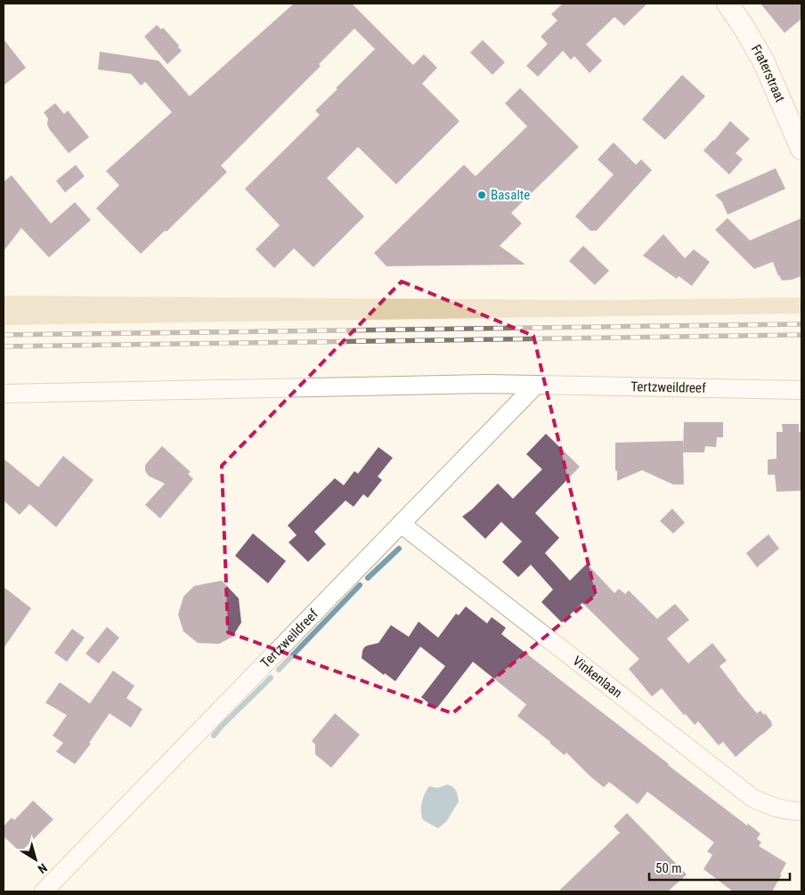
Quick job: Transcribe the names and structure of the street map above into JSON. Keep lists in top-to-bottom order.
{
  "streets": {
    "street": ["Fraterstraat", "Tertzweildreef", "Vinkenlaan"]
  },
  "crossings": [
    ["Tertzweildreef", "Vinkenlaan"]
  ],
  "places": ["Basalte"],
  "scale_bar": "50 m",
  "north": "bottom right"
}
